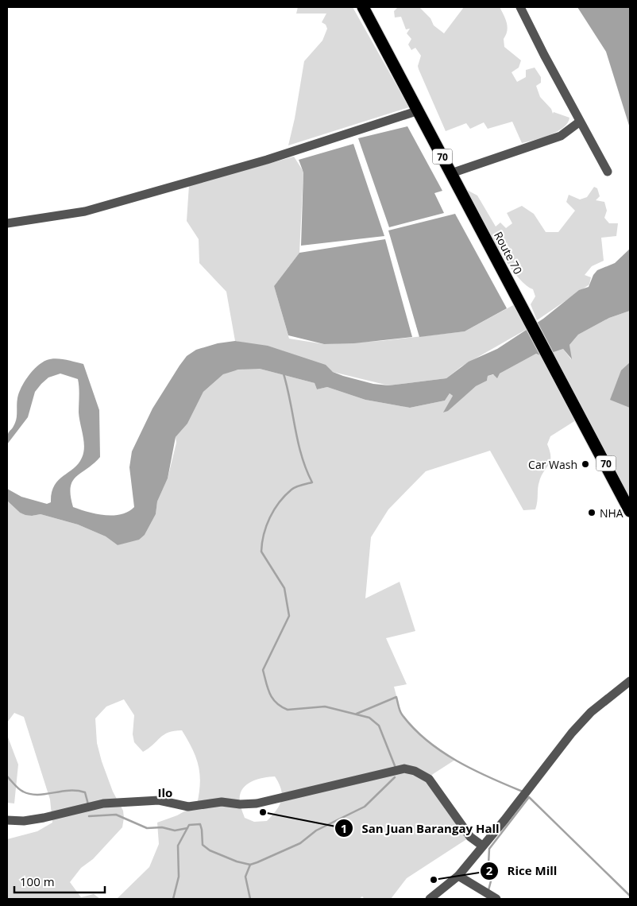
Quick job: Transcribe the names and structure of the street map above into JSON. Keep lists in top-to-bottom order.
{
  "streets": {
    "highway": ["70", "Route 70"]
  },
  "districts": ["Ilo"],
  "places": [
    "Car Wash",
    "NHA",
    "San Juan Barangay Hall",
    "Rice Mill"
  ],
  "scale_bar": "100 m"
}
